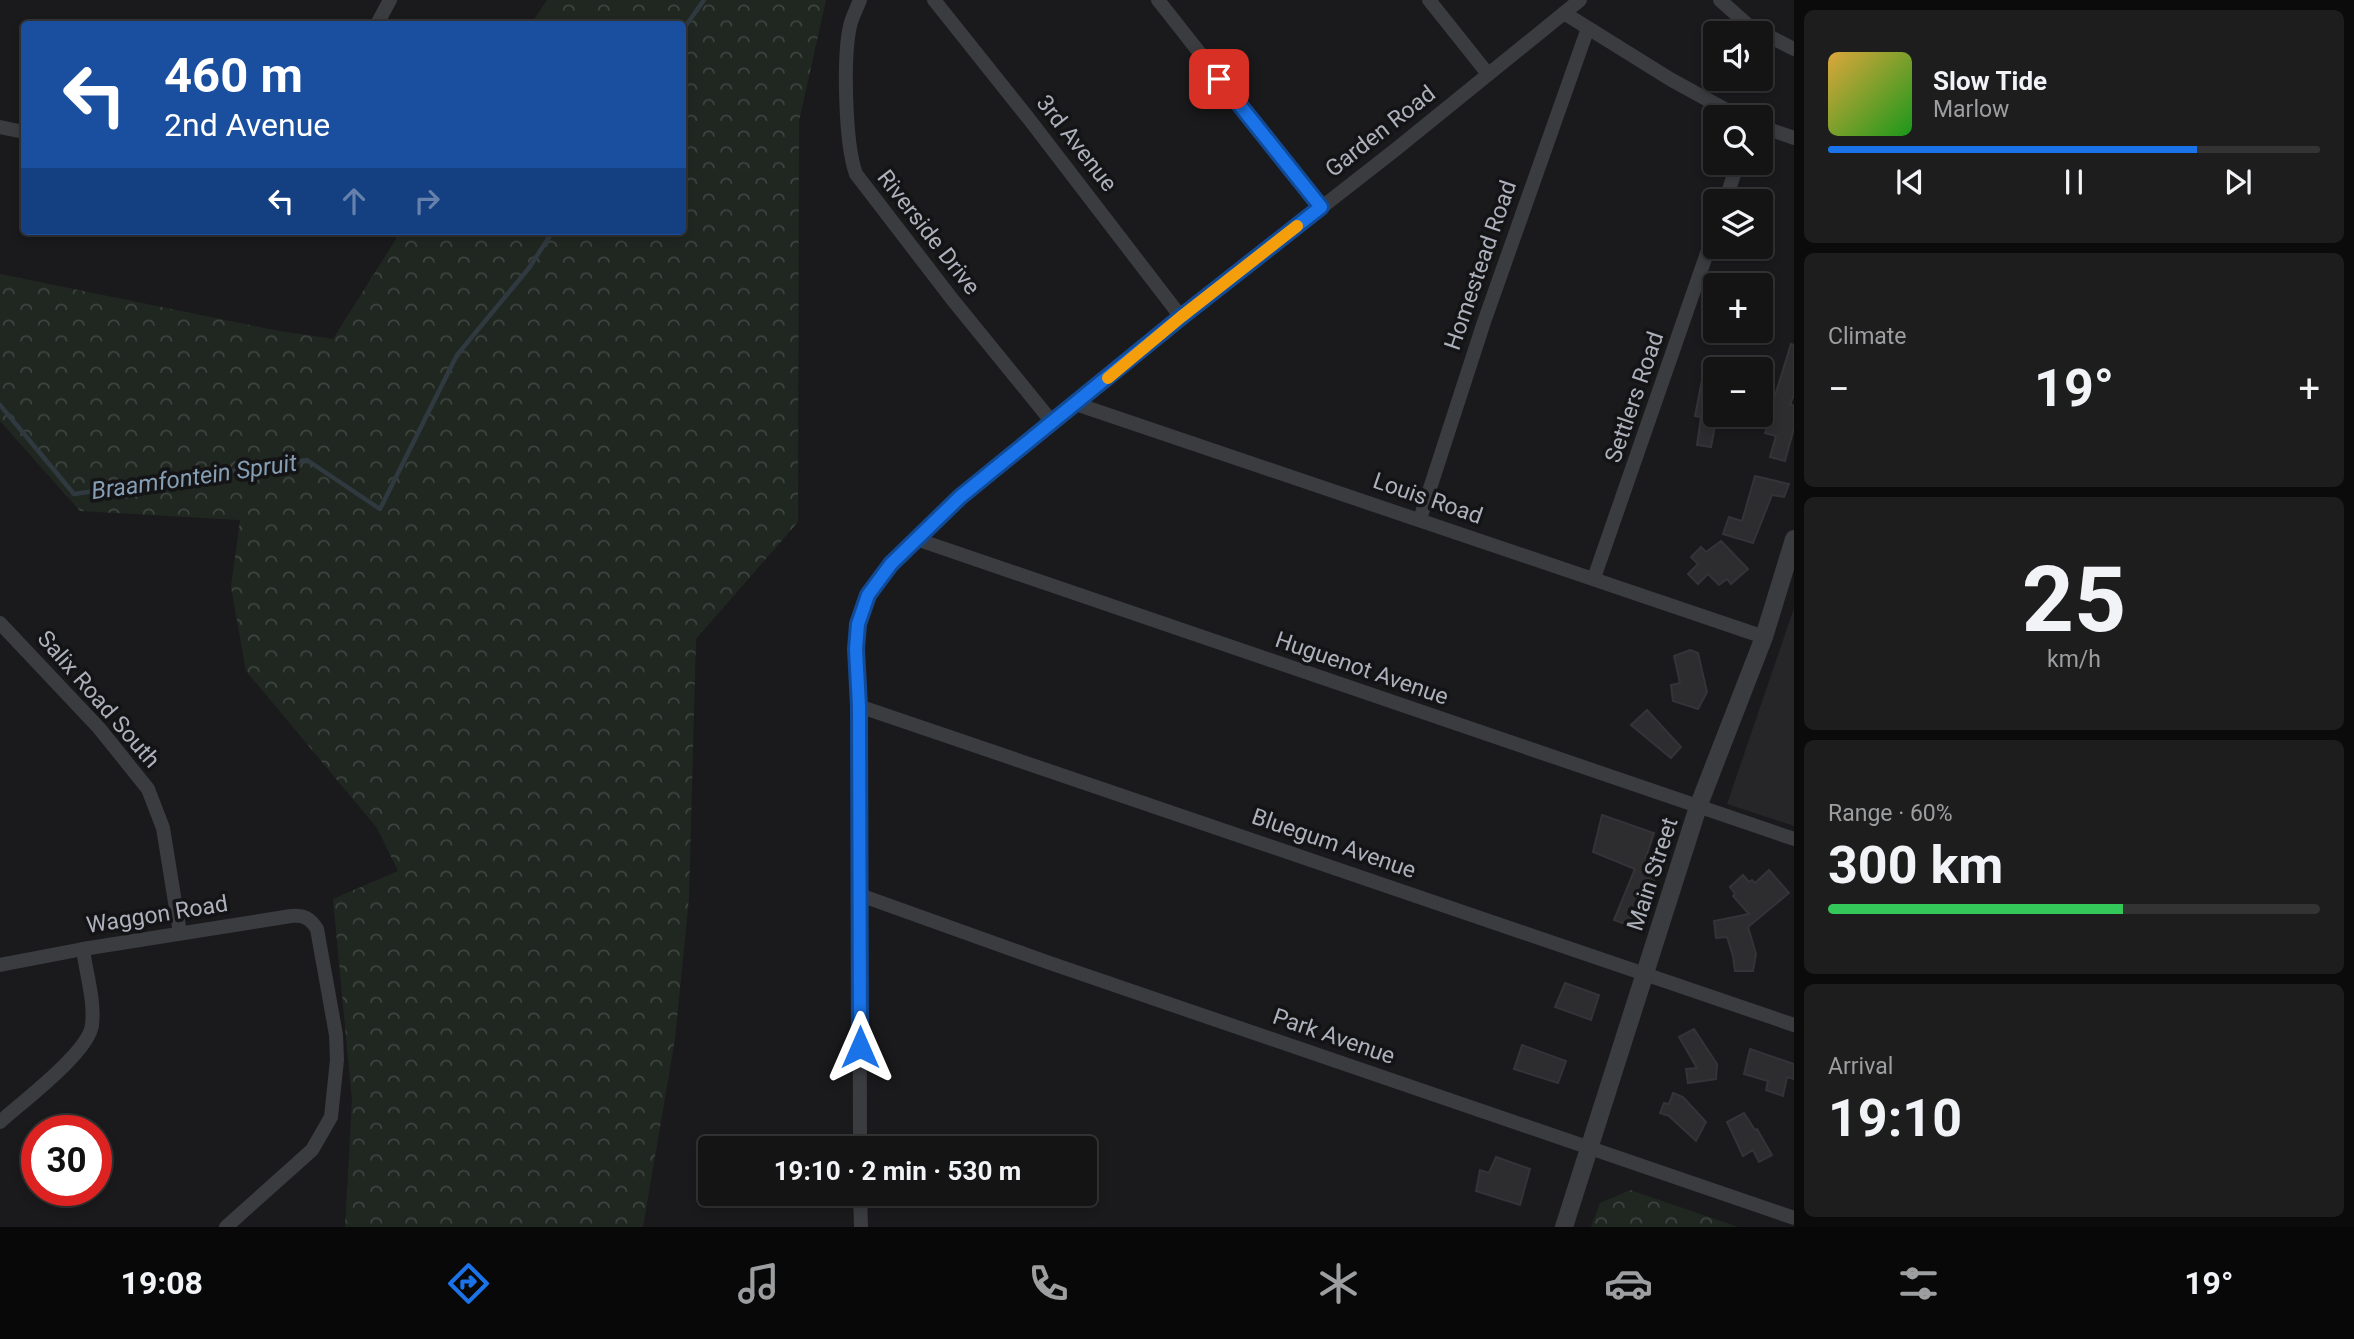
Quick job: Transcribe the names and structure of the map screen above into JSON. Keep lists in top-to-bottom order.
{
  "streets": {
    "street": [
      "Garden Road",
      "3rd Avenue",
      "Riverside Drive",
      "Homestead Road",
      "Settlers Road",
      "Louis Road",
      "Huguenot Avenue",
      "Salix Road South",
      "Bluegum Avenue",
      "Main Street",
      "Waggon Road",
      "Park Avenue"
    ]
  },
  "crossings": [
    ["Garden Road", "3rd Avenue"],
    ["Garden Road", "Riverside Drive"],
    ["Garden Road", "Louis Road"],
    ["Garden Road", "Huguenot Avenue"],
    ["Garden Road", "Bluegum Avenue"],
    ["Garden Road", "Park Avenue"],
    ["Homestead Road", "Louis Road"],
    ["Settlers Road", "Louis Road"],
    ["Louis Road", "Main Street"],
    ["Huguenot Avenue", "Main Street"],
    ["Salix Road South", "Waggon Road"],
    ["Bluegum Avenue", "Main Street"],
    ["Main Street", "Park Avenue"]
  ],
  "water": ["Braamfontein Spruit"],
  "page": {
    "map_buttons": ["+", "−"],
    "turn": ["460 m", "2nd Avenue"],
    "song": ["Slow Tide", "Marlow"],
    "tile": [
      "Climate",
      ["25", "km/h"],
      ["Range · 60%", "300 km"],
      ["Arrival", "19:10"]
    ],
    "heat": ["−", "19°", "+"],
    "limit": "30",
    "trip": "19:10 · 2 min · 530 m",
    "tabs": ["19:08", "19°"]
  }
}
